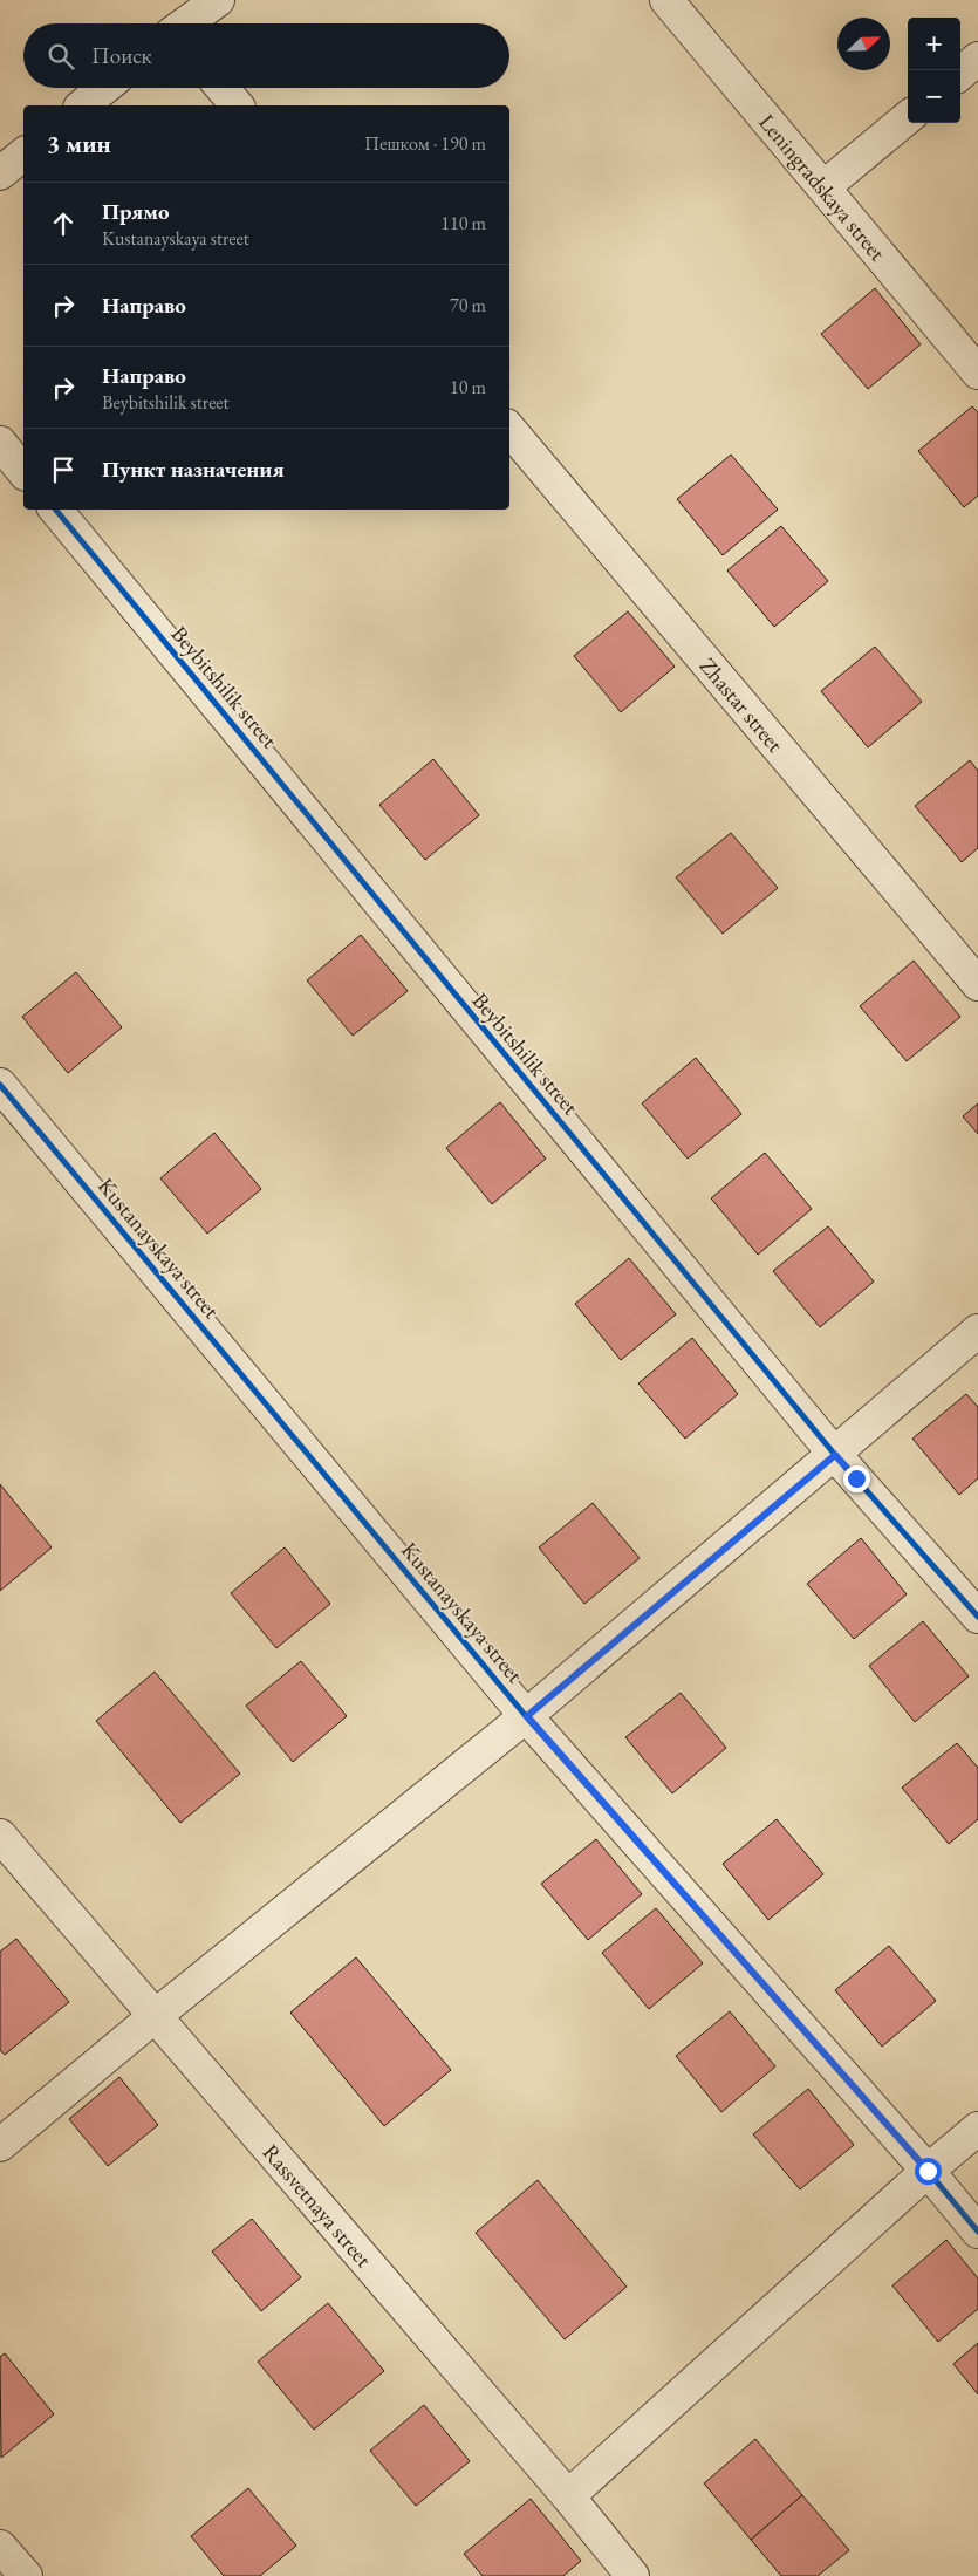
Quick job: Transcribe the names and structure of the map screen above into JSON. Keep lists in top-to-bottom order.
{
  "streets": {
    "street": [
      "Leningradskaya street",
      "Beybitshilik street",
      "Zhastar street",
      "Kustanayskaya street",
      "Rassvetnaya street"
    ]
  },
  "north": "top right",
  "page": {
    "map_buttons": ["+", "−"],
    "search": "Поиск",
    "heading": ["3 мин", "Пешком · 190 m"],
    "list": [
      ["Прямо", "Kustanayskaya street", "110 m"],
      ["Направо", "70 m"],
      ["Направо", "Beybitshilik street", "10 m"],
      "Пункт назначения"
    ]
  }
}
